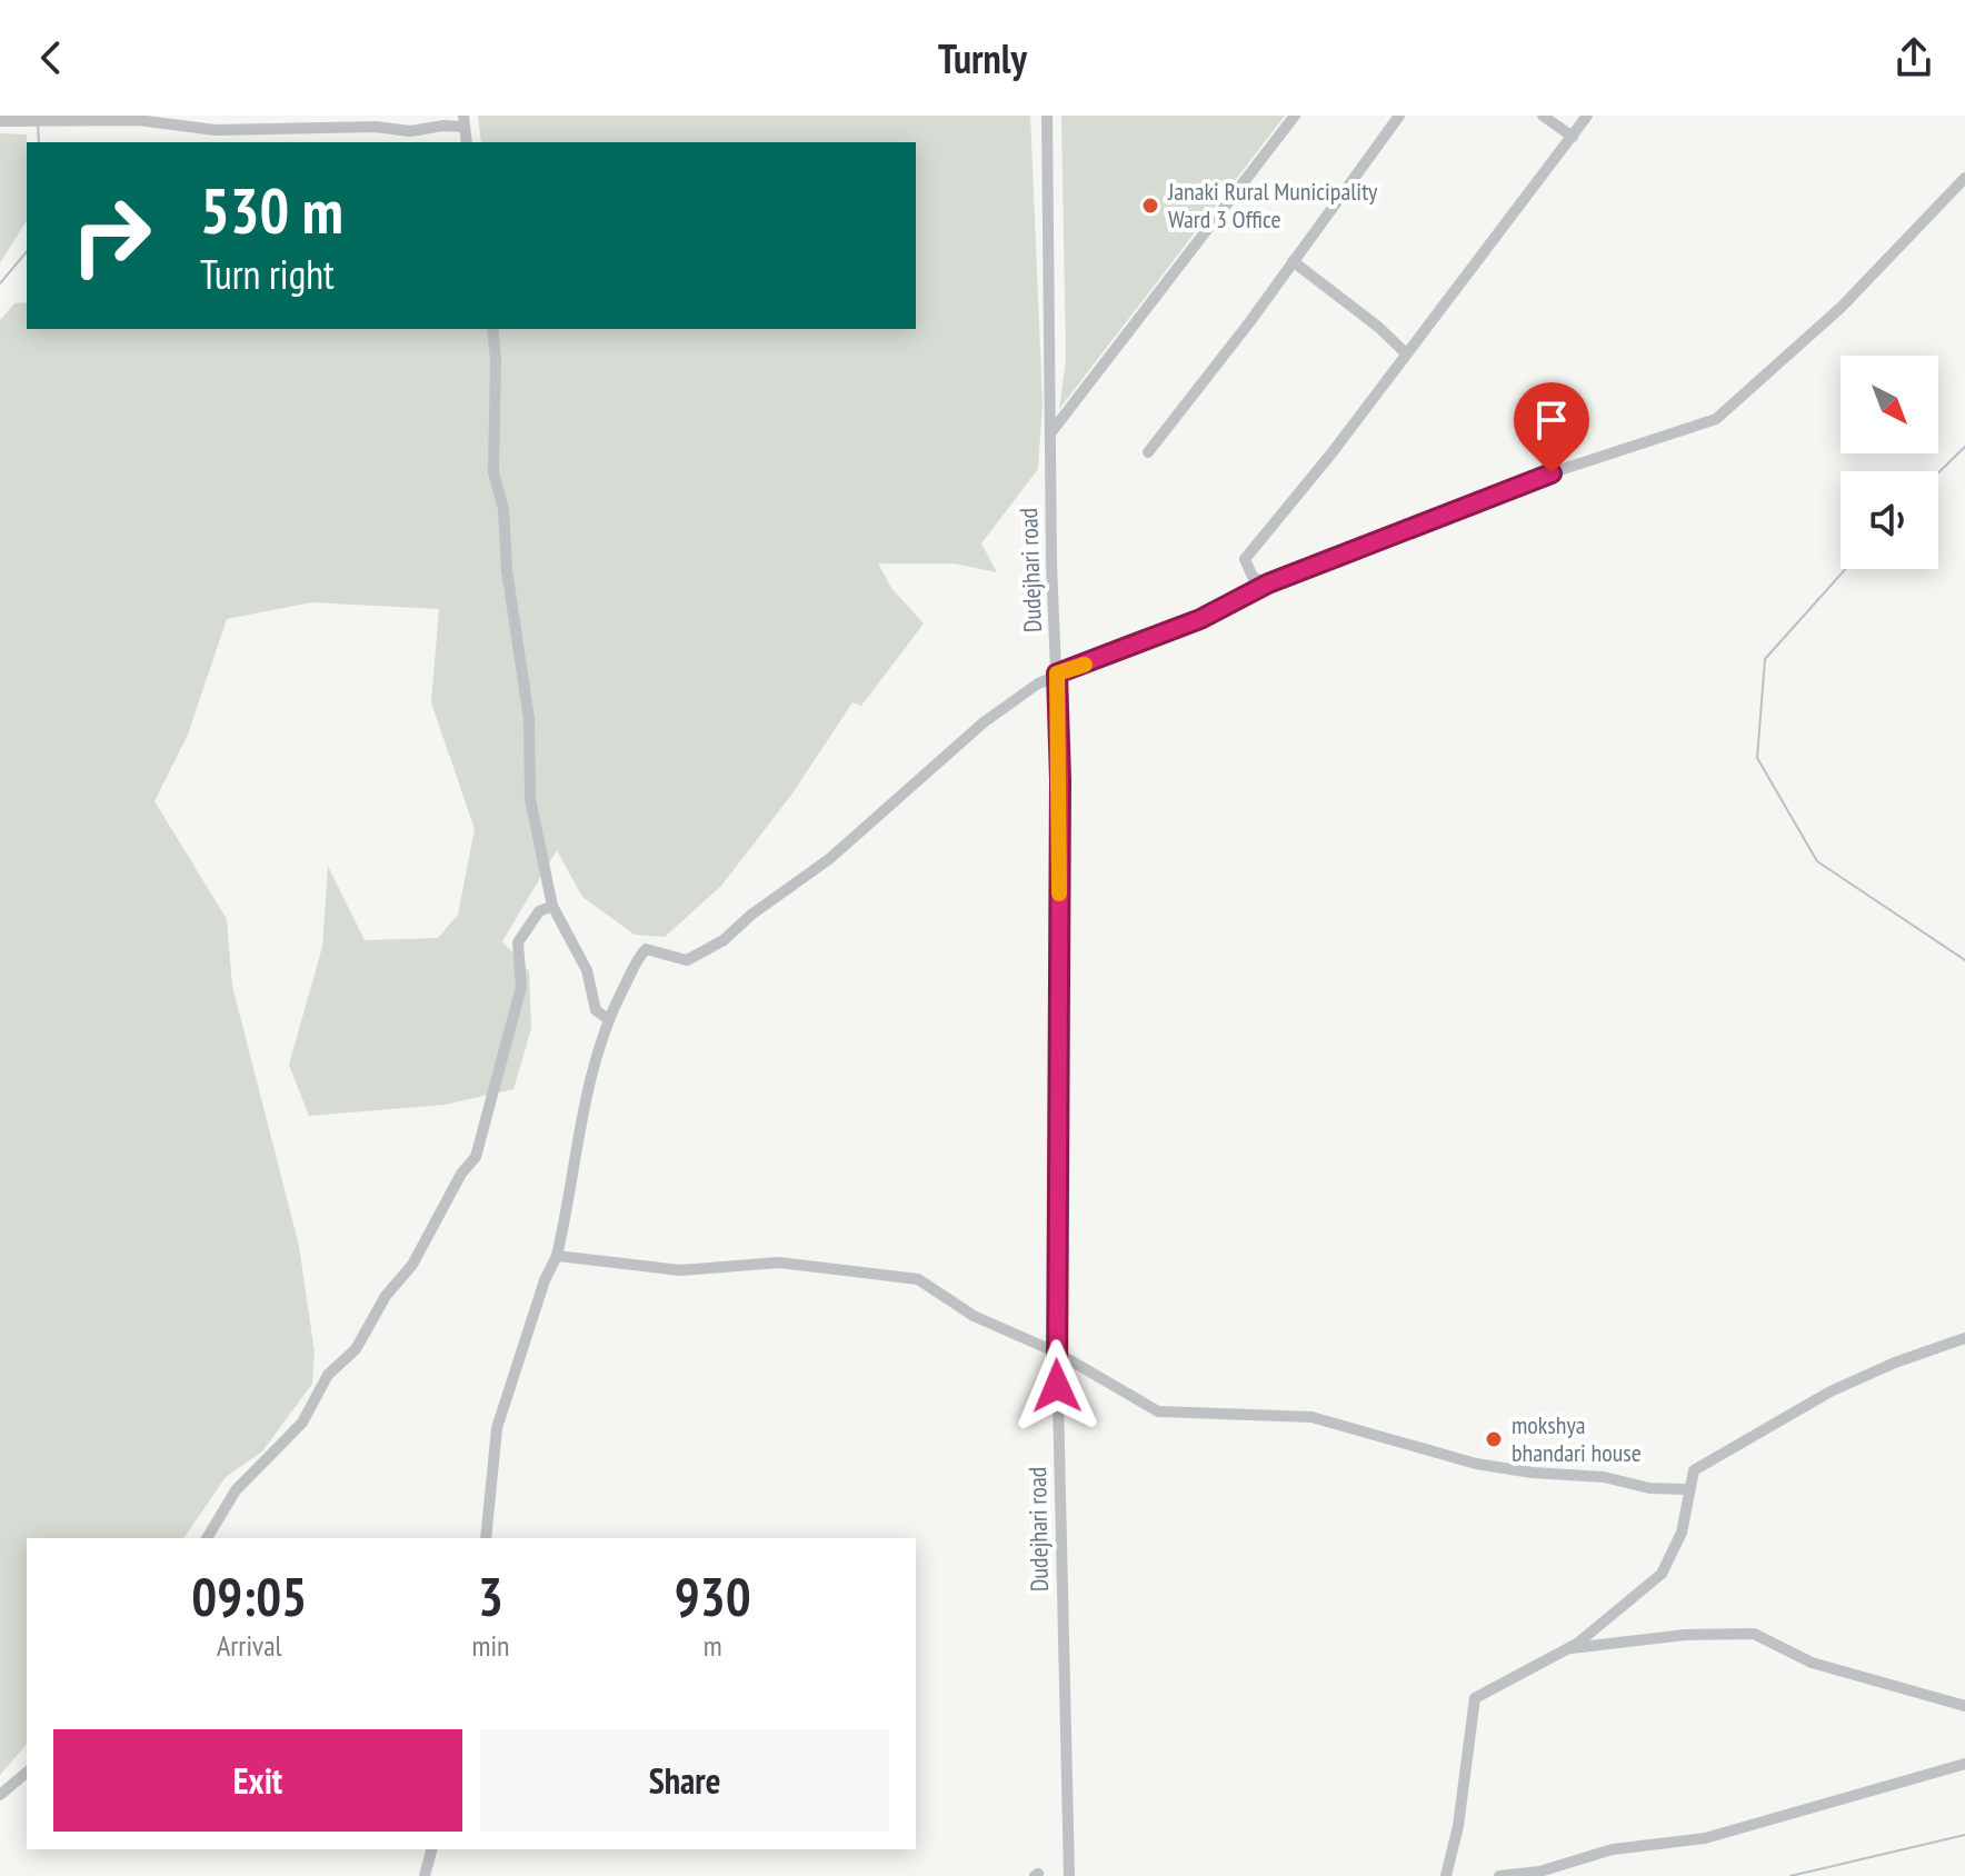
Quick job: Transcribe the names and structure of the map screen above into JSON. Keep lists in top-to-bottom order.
{
  "streets": {
    "street": ["Dudejhari road"]
  },
  "places": ["Janaki Rural Municipality Ward 3 Office", "mokshya bhandari house"],
  "north": "bottom right",
  "page": {
    "header": "Turnly",
    "turn": ["530 m", "Turn right"],
    "eta": [
      "09:05",
      "Arrival",
      "3",
      "min",
      "930",
      "m"
    ],
    "buttons": ["Exit", "Share"]
  }
}
